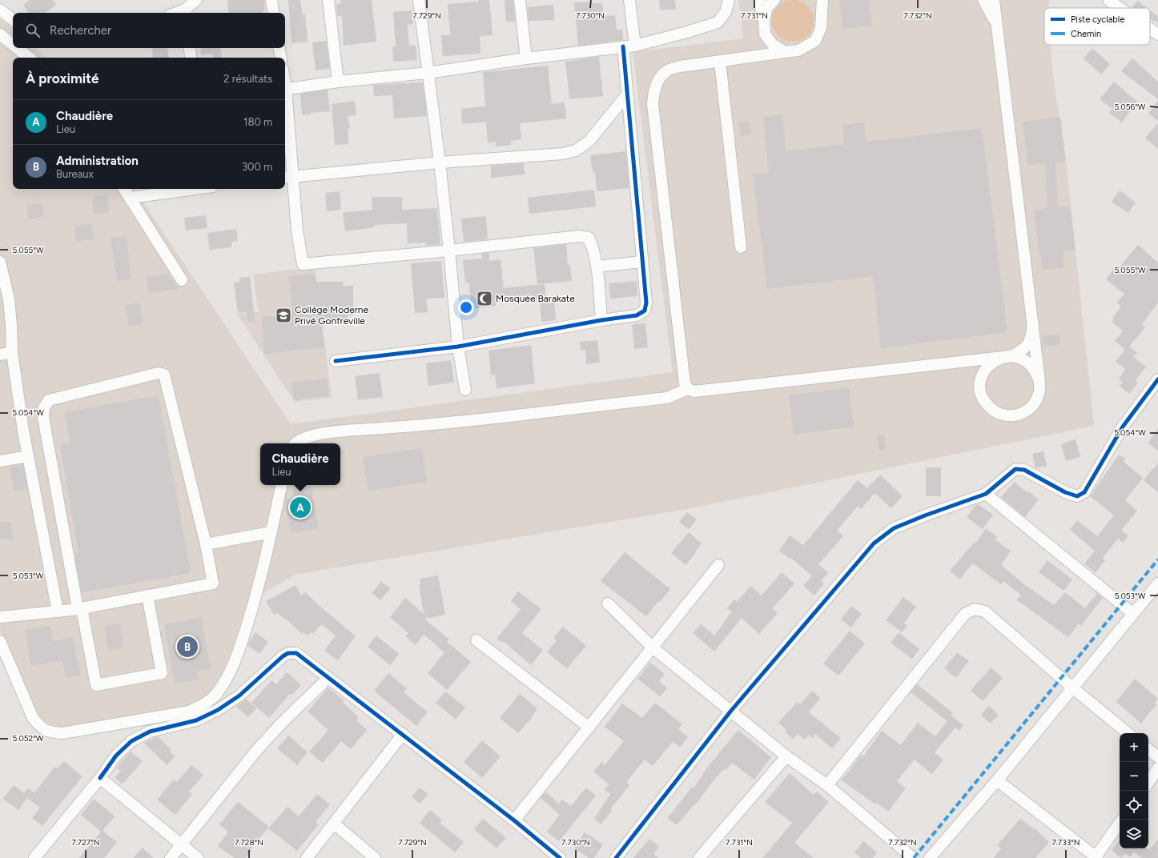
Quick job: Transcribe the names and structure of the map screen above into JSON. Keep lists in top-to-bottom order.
{
  "places": {
    "mosque": ["Mosquée Barakate"],
    "school or university": ["Collège Moderne Privé Gonfreville"]
  },
  "legend": ["Piste cyclable", "Chemin"],
  "page": {
    "search": "Rechercher",
    "heading": ["À proximité", "2 résultats"],
    "list": [
      {
        "mark": "A",
        "name": "Chaudière",
        "note": "Lieu",
        "value": "180 m"
      },
      {
        "mark": "B",
        "name": "Administration",
        "note": "Bureaux",
        "value": "300 m"
      }
    ],
    "popup": ["Chaudière", "Lieu"],
    "pins": ["A", "B"],
    "map_buttons": ["+", "−"]
  },
  "coordinates": [
    "7.729°N",
    "7.730°N",
    "7.731°N",
    "7.732°N",
    "5.056°W",
    "5.055°W",
    "5.054°W",
    "5.053°W",
    "5.052°W",
    "7.727°N",
    "7.728°N",
    "7.733°N"
  ]
}
